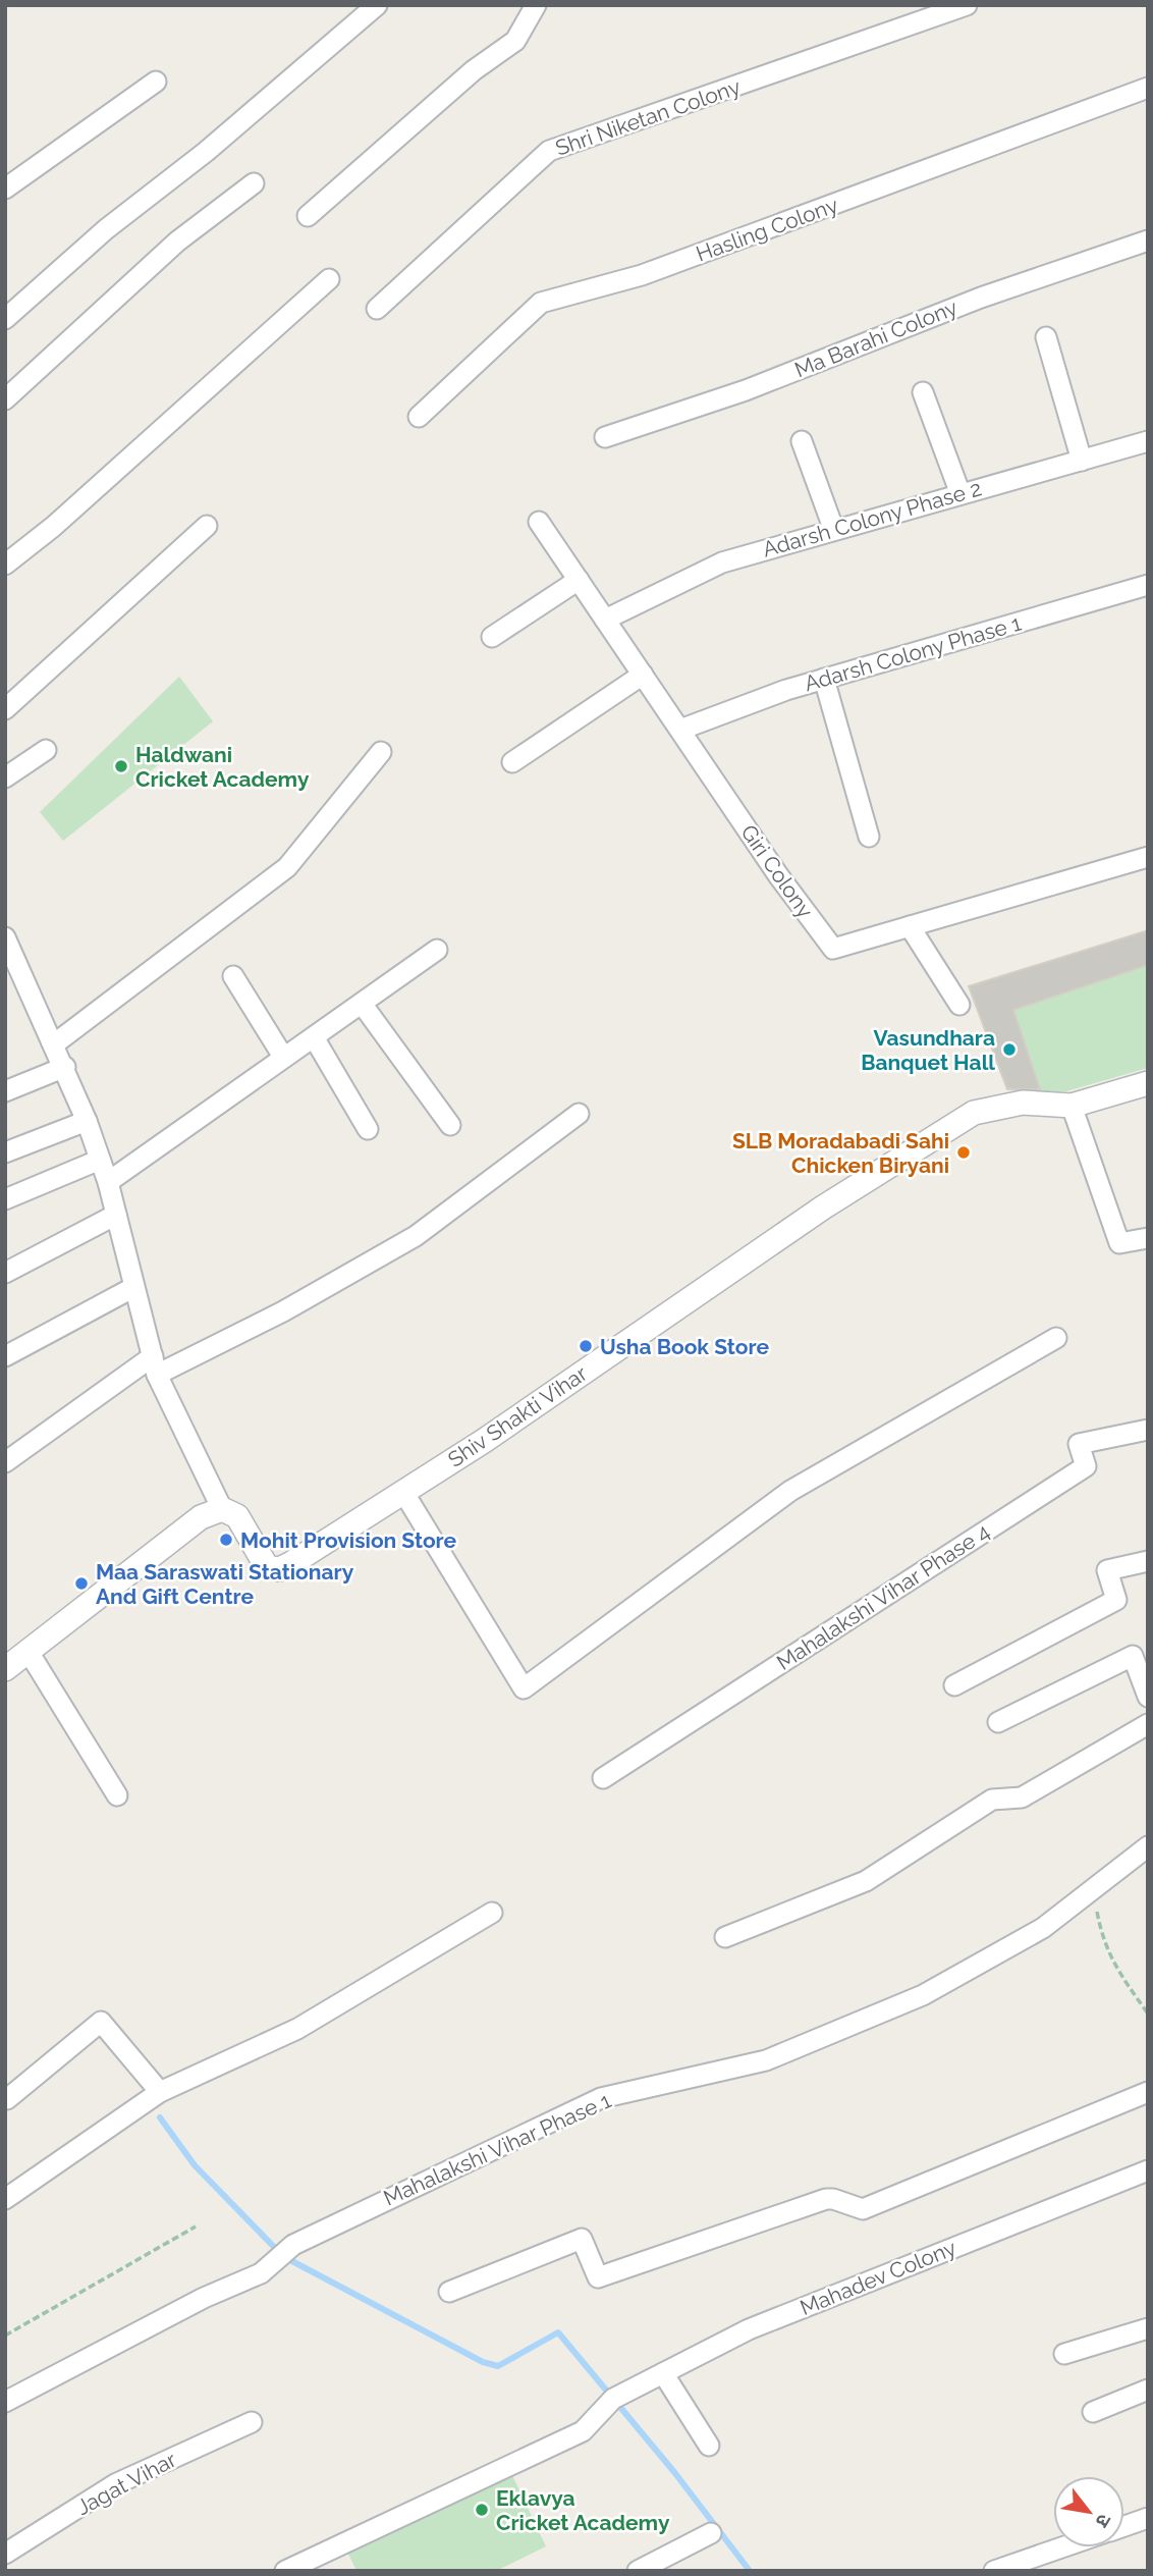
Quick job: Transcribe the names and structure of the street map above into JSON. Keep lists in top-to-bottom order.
{
  "streets": {
    "street": [
      "Shri Niketan Colony",
      "Hasling Colony",
      "Ma Barahi Colony",
      "Adarsh Colony Phase 2",
      "Adarsh Colony Phase 1",
      "Giri Colony",
      "Shiv Shakti Vihar",
      "Mahalakshi Vihar Phase 4",
      "Mahalakshi Vihar Phase 1",
      "Mahadev Colony",
      "Jagat Vihar"
    ]
  },
  "crossings": [
    ["Adarsh Colony Phase 2", "Giri Colony"],
    ["Adarsh Colony Phase 1", "Giri Colony"]
  ],
  "places": [
    "Haldwani Cricket Academy",
    "Vasundhara Banquet Hall",
    "SLB Moradabadi Sahi Chicken Biryani",
    "Usha Book Store",
    "Mohit Provision Store",
    "Maa Saraswati Stationary And Gift Centre",
    "Eklavya Cricket Academy"
  ],
  "north": "bottom right"
}
